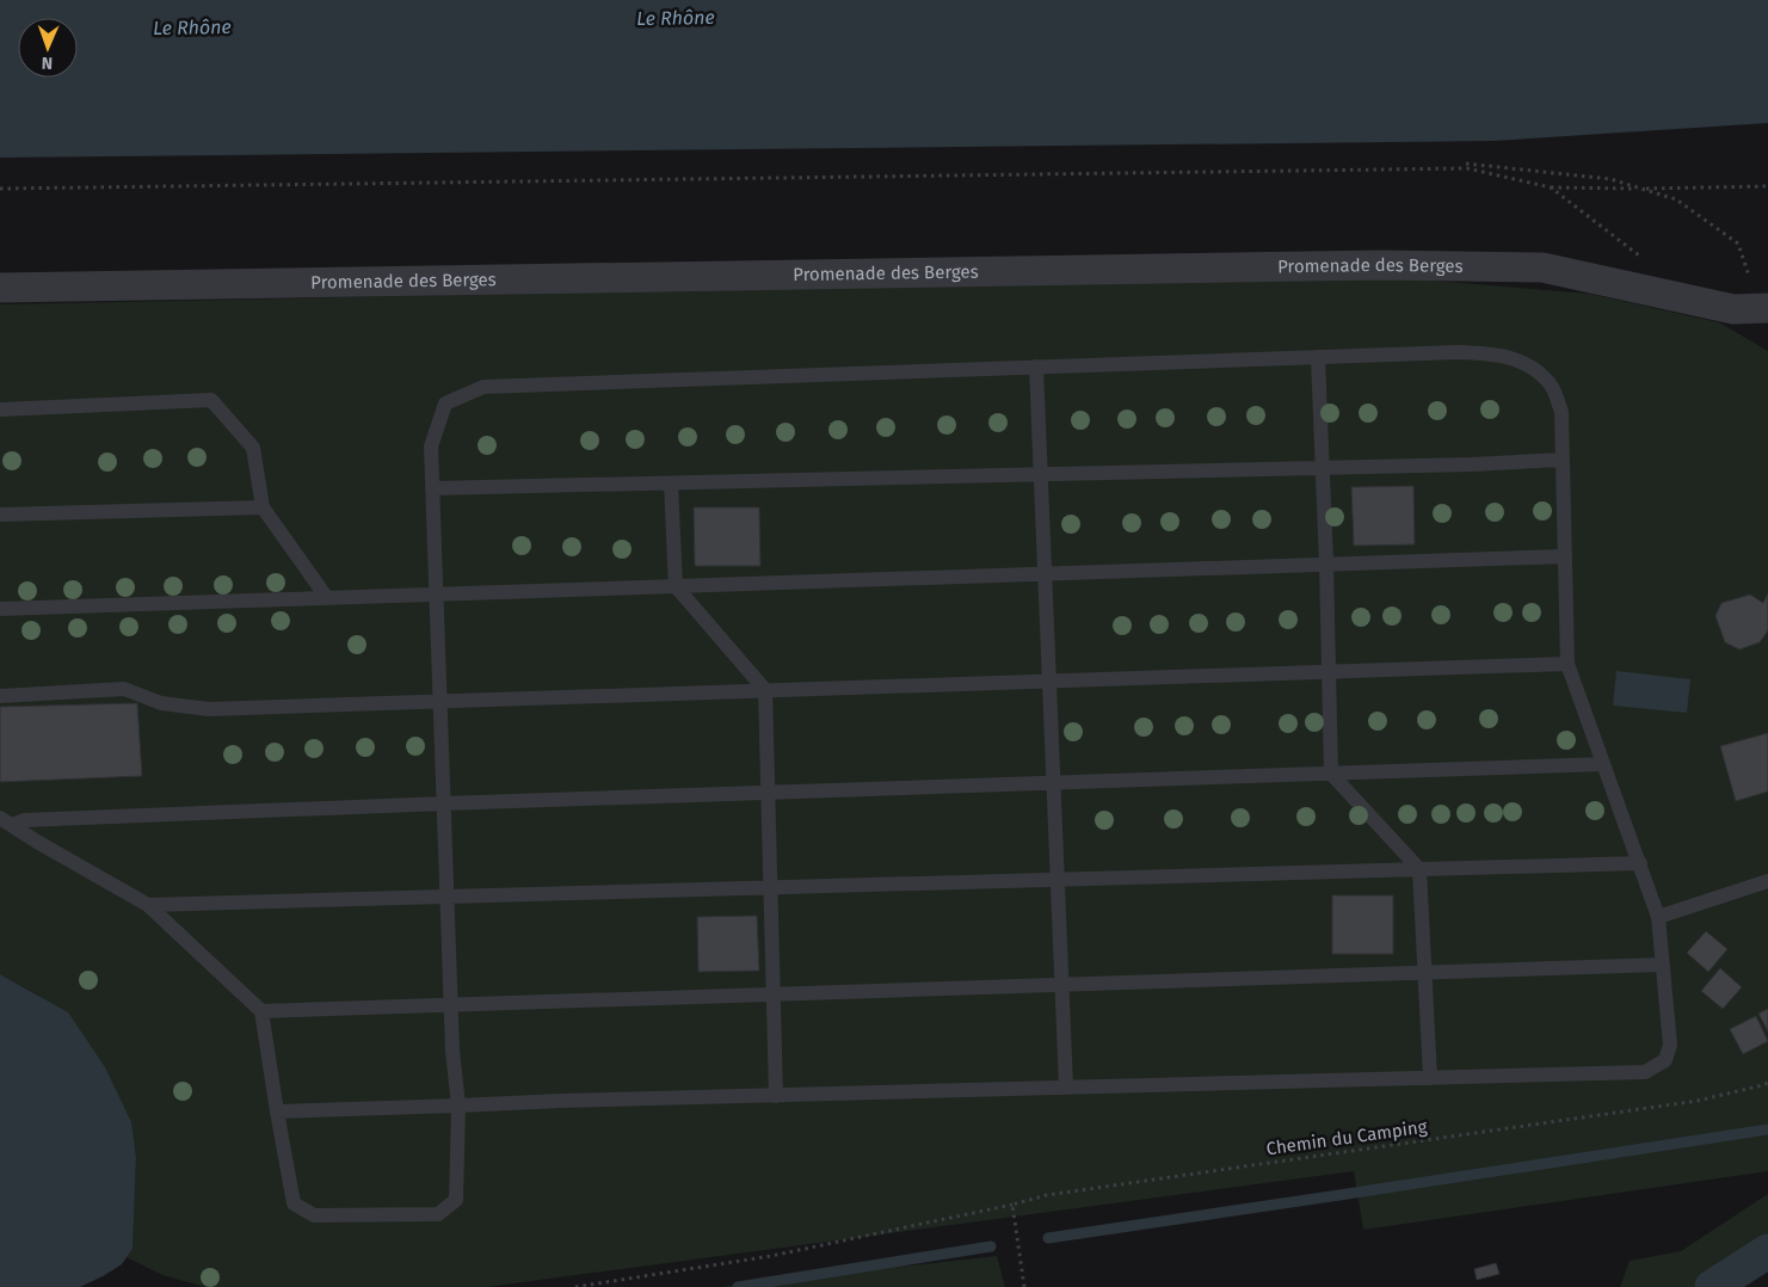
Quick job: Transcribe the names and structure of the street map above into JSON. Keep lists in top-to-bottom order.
{
  "streets": {
    "street": ["Promenade des Berges"],
    "path": ["Chemin du Camping"]
  },
  "water": ["Le Rhône"],
  "north": "bottom"
}
